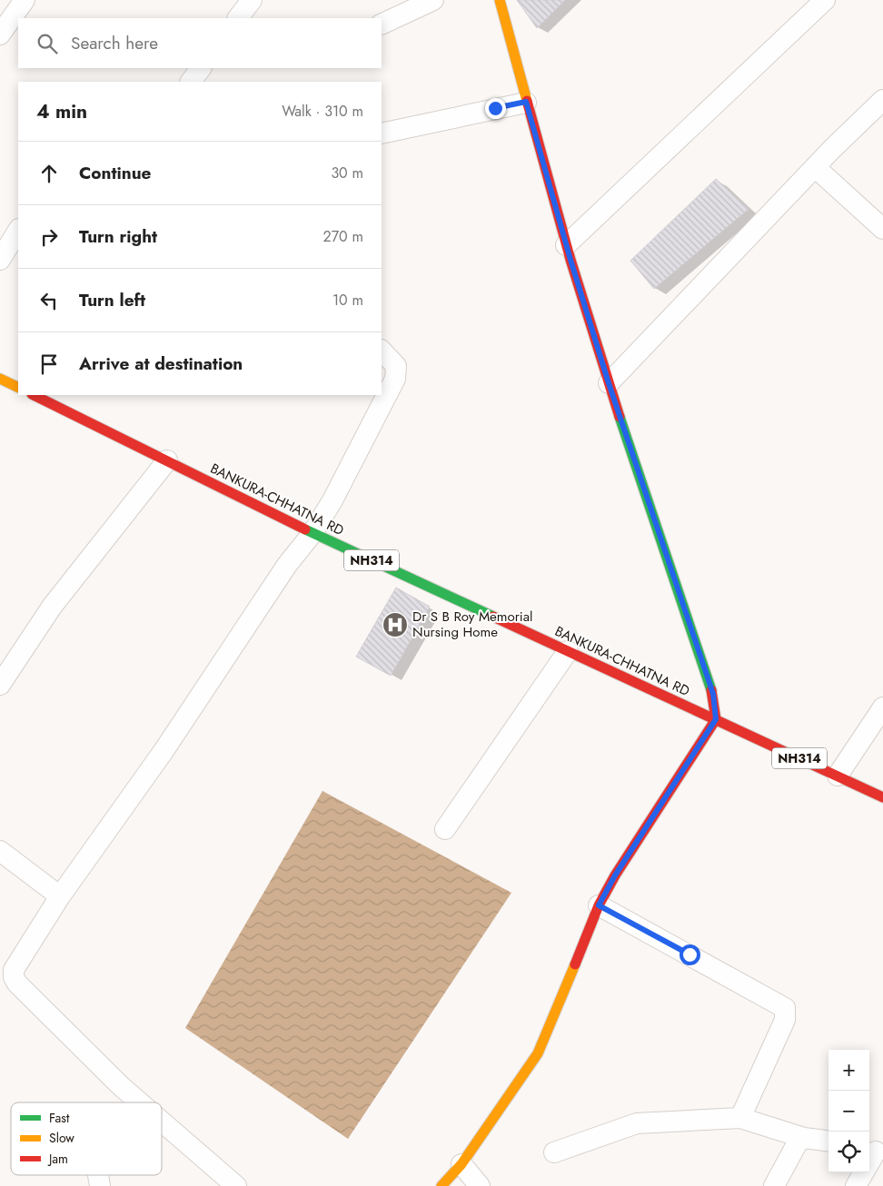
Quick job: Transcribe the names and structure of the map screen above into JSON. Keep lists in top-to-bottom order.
{
  "streets": {
    "main road": ["BANKURA-CHHATNA RD", "NH314"]
  },
  "places": {
    "hospital": ["Dr S B Roy Memorial Nursing Home"]
  },
  "legend": ["Fast", "Slow", "Jam"],
  "page": {
    "search": "Search here",
    "heading": ["4 min", "Walk · 310 m"],
    "list": [
      ["Continue", "30 m"],
      ["Turn right", "270 m"],
      ["Turn left", "10 m"],
      "Arrive at destination"
    ],
    "map_buttons": ["+", "−"]
  }
}
